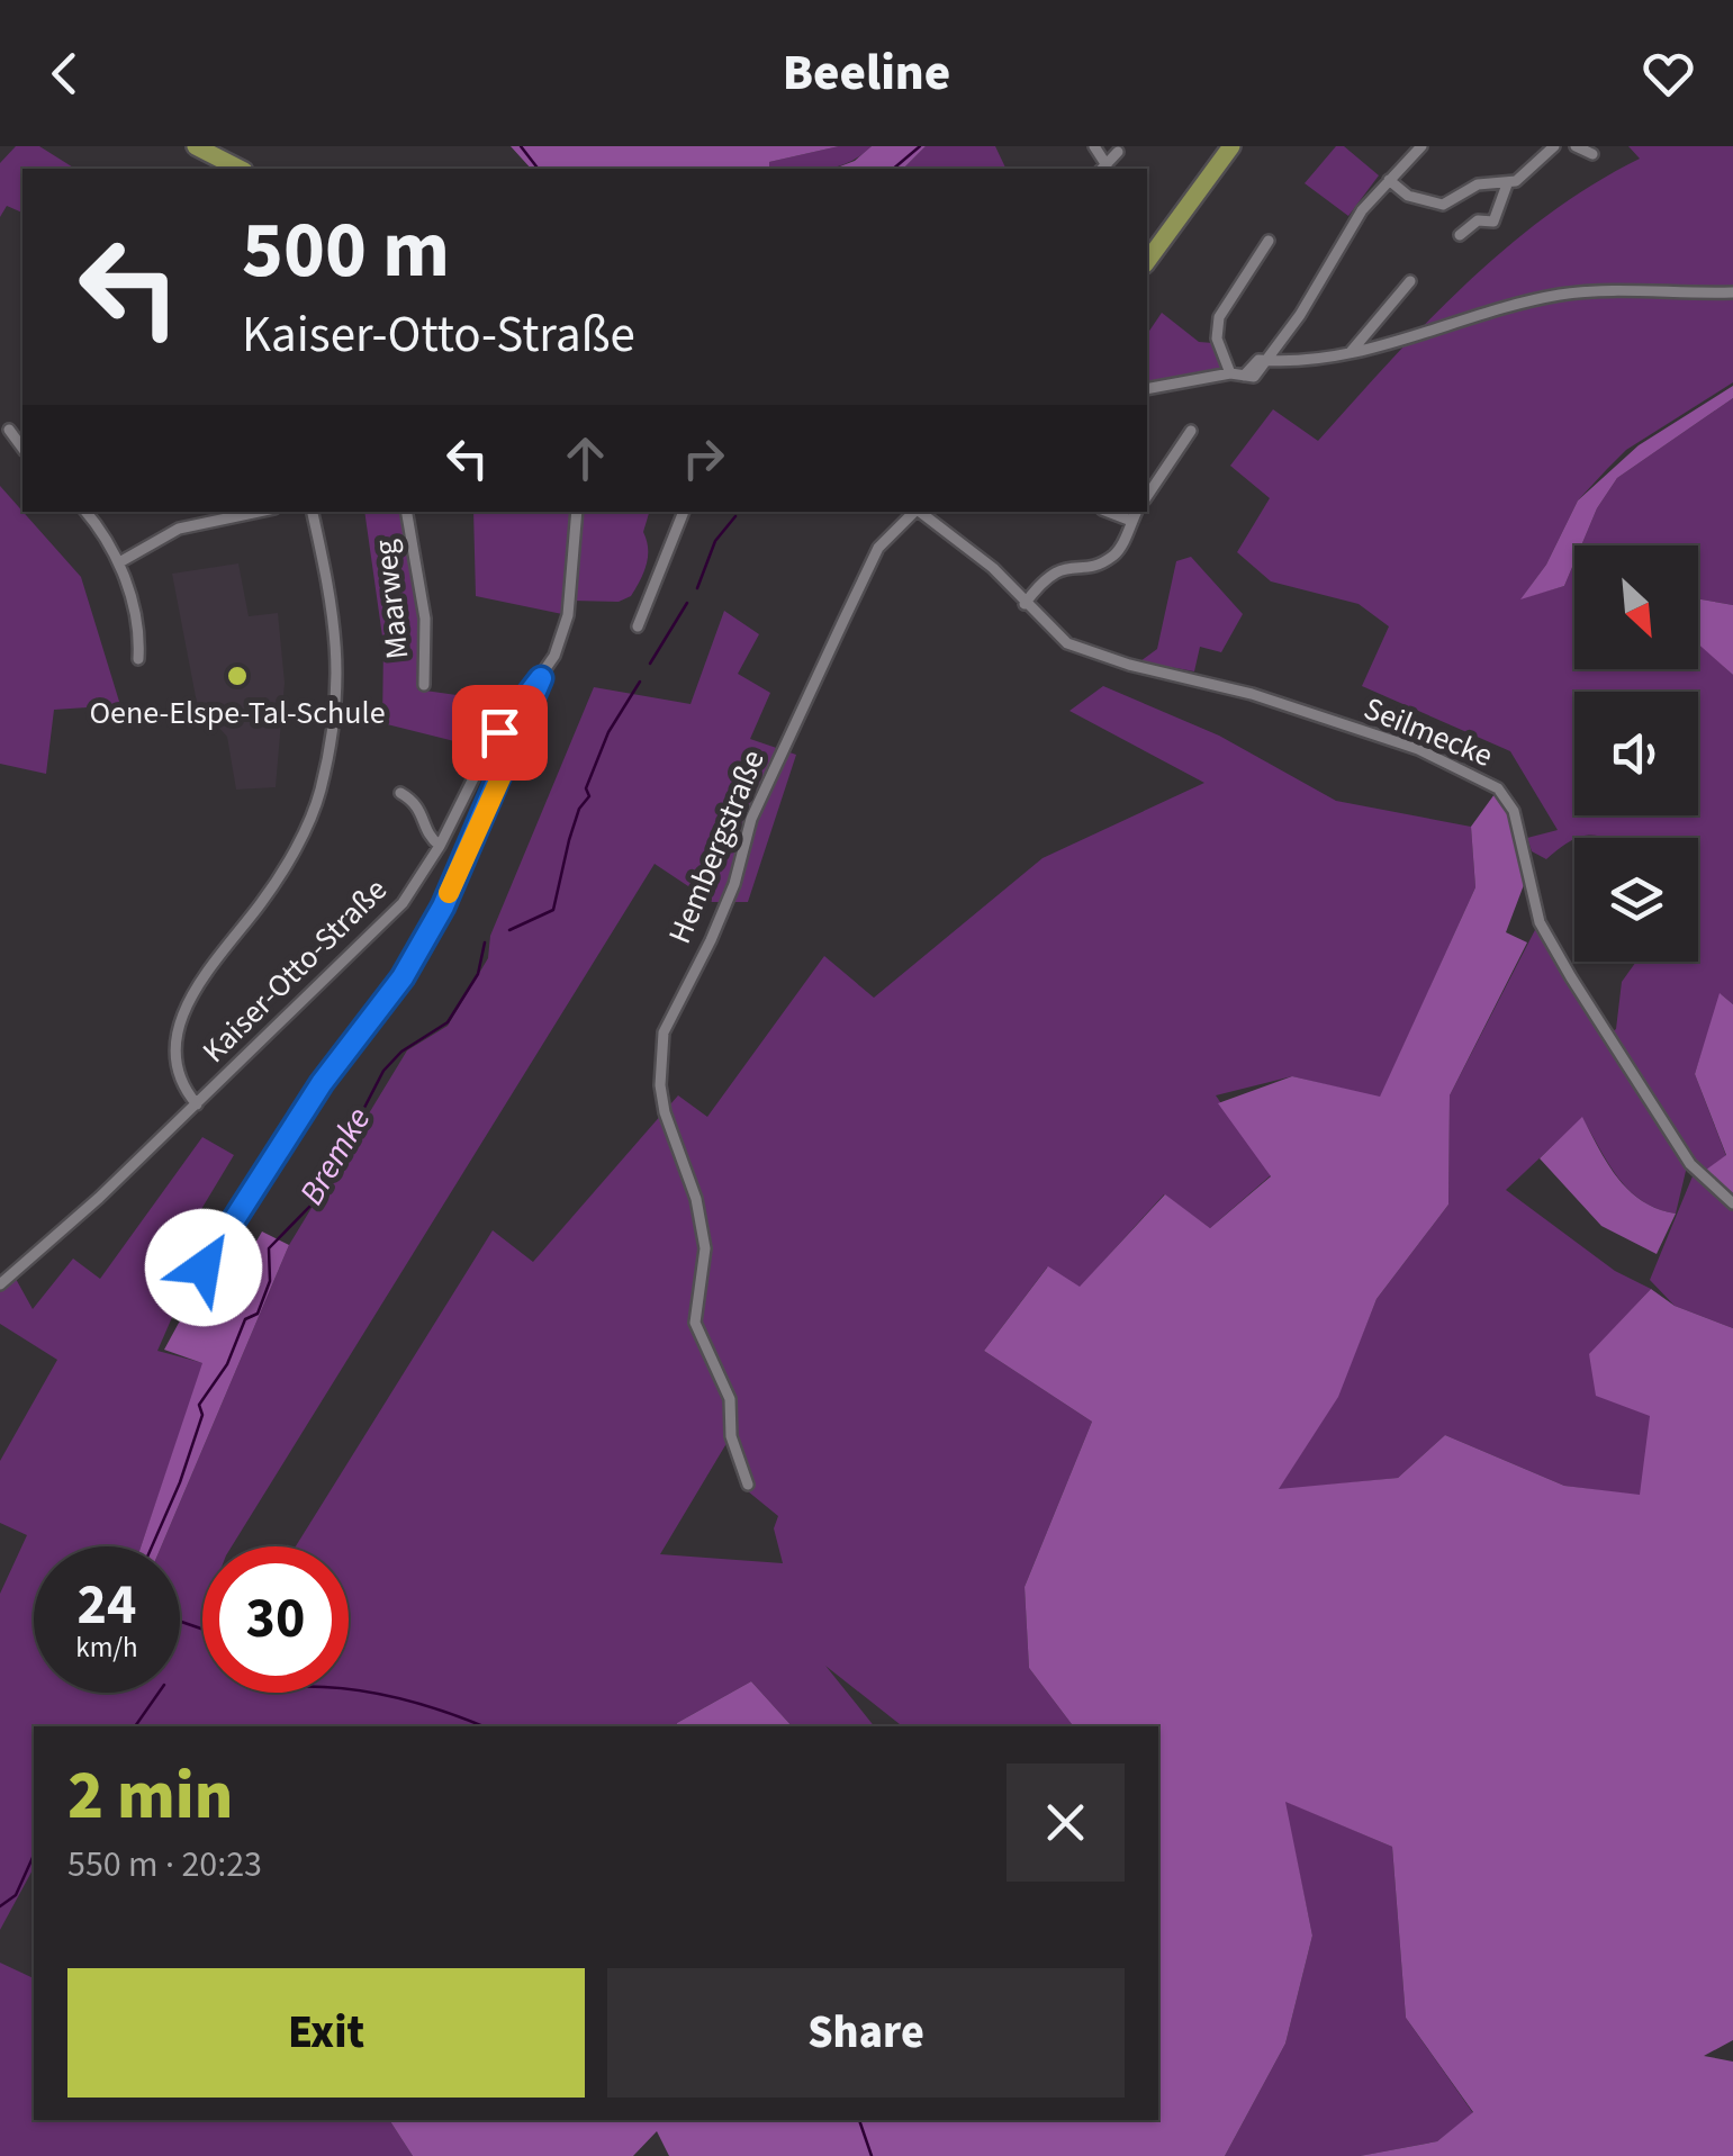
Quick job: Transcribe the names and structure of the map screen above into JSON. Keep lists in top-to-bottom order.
{
  "streets": {
    "street": [
      "Maarweg",
      "Seilmecke",
      "Hembergstraße",
      "Kaiser-Otto-Straße"
    ]
  },
  "water": ["Bremke"],
  "places": ["Oene-Elspe-Tal-Schule"],
  "north": "bottom right",
  "page": {
    "header": "Beeline",
    "turn": ["500 m", "Kaiser-Otto-Straße"],
    "speed": "24 km/h",
    "limit": "30",
    "heading": ["2 min", "550 m · 20:23"],
    "buttons": ["Exit", "Share"]
  }
}
